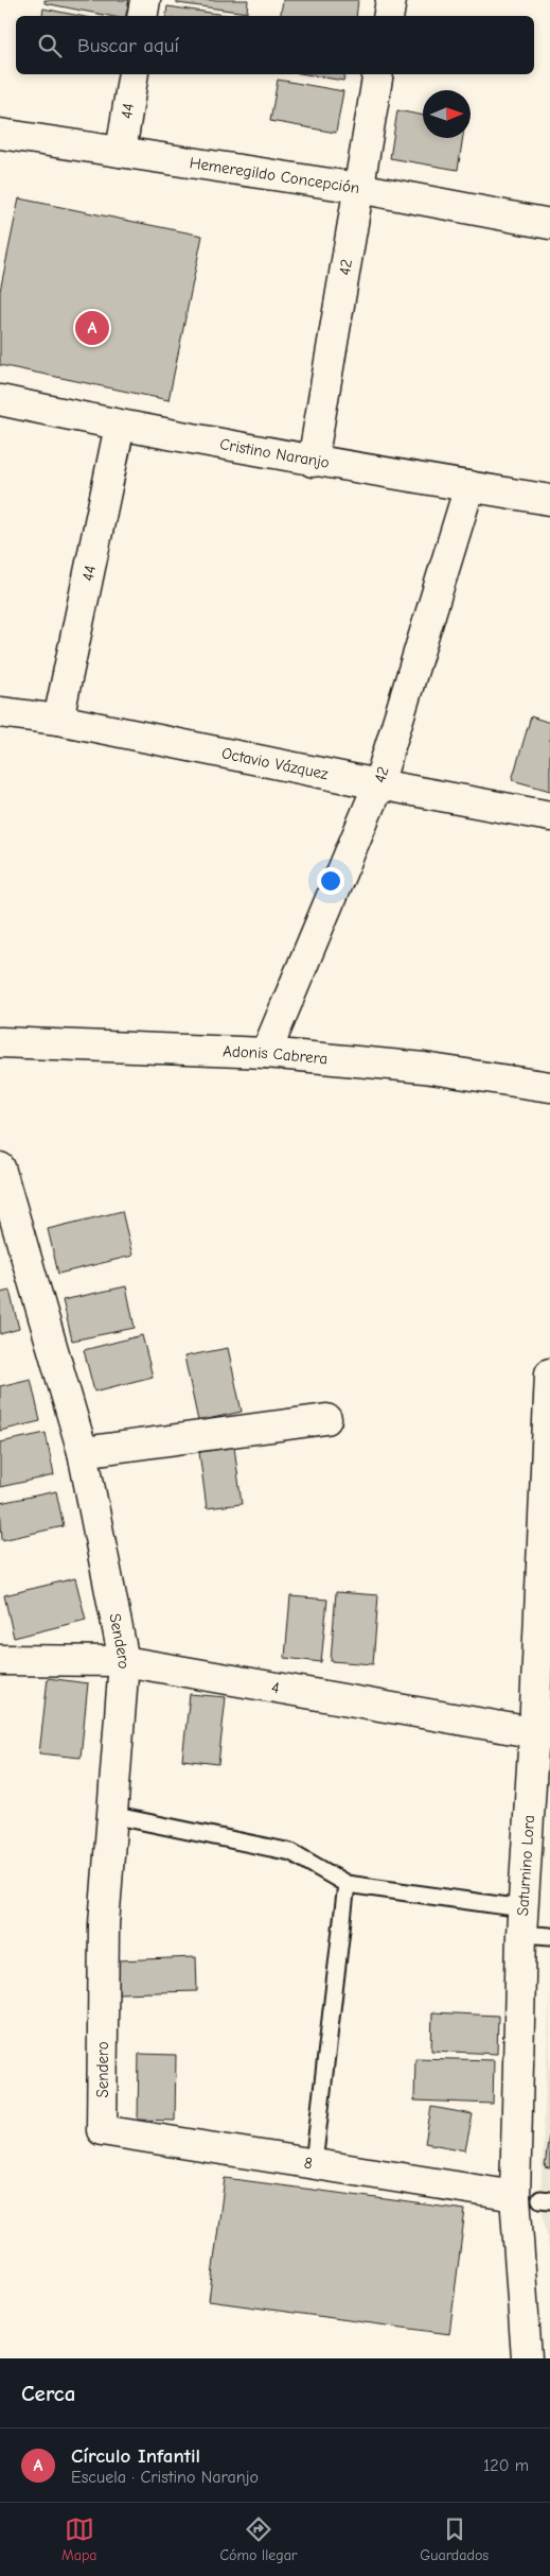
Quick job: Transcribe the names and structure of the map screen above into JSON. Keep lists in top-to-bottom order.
{
  "streets": {
    "street": [
      "44",
      "Hemeregildo Concepción",
      "42",
      "Cristino Naranjo",
      "Octavio Vázquez",
      "Adonis Cabrera",
      "Sendero",
      "4",
      "Saturnino Lora",
      "8"
    ]
  },
  "crossings": [
    ["44", "Hemeregildo Concepción"],
    ["44", "Cristino Naranjo"],
    ["44", "Octavio Vázquez"],
    ["Hemeregildo Concepción", "42"],
    ["42", "Cristino Naranjo"],
    ["42", "Octavio Vázquez"],
    ["42", "Adonis Cabrera"],
    ["Sendero", "4"],
    ["Sendero", "8"],
    ["4", "Saturnino Lora"],
    ["Saturnino Lora", "8"]
  ],
  "north": "right",
  "page": {
    "search": "Buscar aquí",
    "pins": "A",
    "heading": "Cerca",
    "list": [
      {
        "mark": "A",
        "name": "Círculo Infantil",
        "note": "Escuela · Cristino Naranjo",
        "value": "120 m"
      }
    ],
    "nav": ["Mapa", "Cómo llegar", "Guardados"]
  }
}
